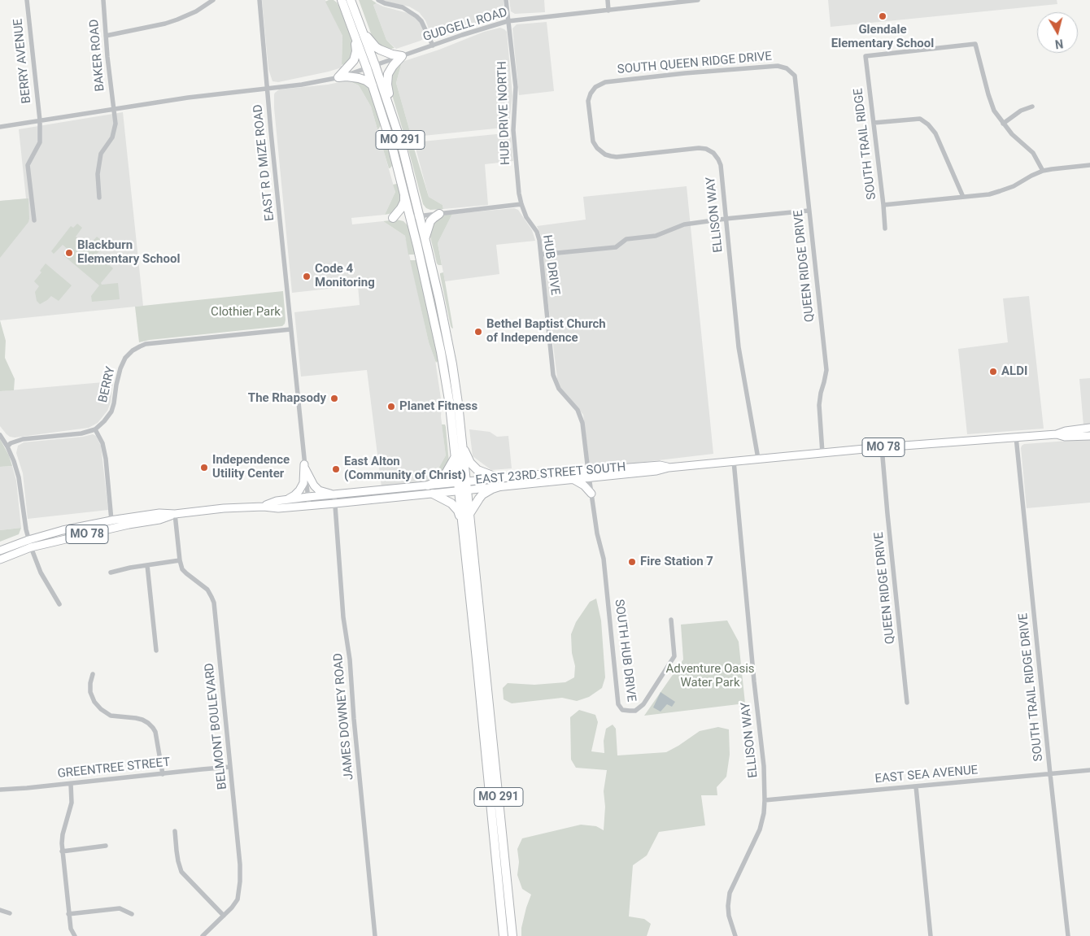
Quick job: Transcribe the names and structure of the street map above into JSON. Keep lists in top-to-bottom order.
{
  "streets": {
    "highway": ["MO 291"],
    "main road": ["MO 78", "EAST 23RD STREET SOUTH"],
    "street": [
      "GUDGELL ROAD",
      "BAKER ROAD",
      "BERRY AVENUE",
      "SOUTH QUEEN RIDGE DRIVE",
      "HUB DRIVE NORTH",
      "SOUTH TRAIL RIDGE",
      "EAST R D MIZE ROAD",
      "ELLISON WAY",
      "HUB DRIVE",
      "QUEEN RIDGE DRIVE",
      "BERRY",
      "SOUTH HUB DRIVE",
      "SOUTH TRAIL RIDGE DRIVE",
      "JAMES DOWNEY ROAD",
      "BELMONT BOULEVARD",
      "GREENTREE STREET",
      "EAST SEA AVENUE"
    ]
  },
  "crossings": [
    ["GUDGELL ROAD", "HUB DRIVE NORTH"],
    ["GUDGELL ROAD", "MO 291"],
    ["GUDGELL ROAD", "EAST R D MIZE ROAD"],
    ["BAKER ROAD", "EAST R D MIZE ROAD"],
    ["BERRY AVENUE", "EAST R D MIZE ROAD"],
    ["SOUTH QUEEN RIDGE DRIVE", "ELLISON WAY"],
    ["SOUTH QUEEN RIDGE DRIVE", "QUEEN RIDGE DRIVE"],
    ["HUB DRIVE NORTH", "HUB DRIVE"],
    ["MO 291", "EAST 23RD STREET SOUTH"],
    ["EAST R D MIZE ROAD", "BERRY"],
    ["EAST R D MIZE ROAD", "EAST 23RD STREET SOUTH"],
    ["ELLISON WAY", "EAST 23RD STREET SOUTH"],
    ["ELLISON WAY", "EAST SEA AVENUE"],
    ["HUB DRIVE", "EAST 23RD STREET SOUTH"],
    ["HUB DRIVE", "SOUTH HUB DRIVE"],
    ["QUEEN RIDGE DRIVE", "EAST 23RD STREET SOUTH"],
    ["MO 78", "EAST 23RD STREET SOUTH"],
    ["EAST 23RD STREET SOUTH", "SOUTH HUB DRIVE"],
    ["EAST 23RD STREET SOUTH", "SOUTH TRAIL RIDGE DRIVE"],
    ["EAST 23RD STREET SOUTH", "JAMES DOWNEY ROAD"],
    ["SOUTH TRAIL RIDGE DRIVE", "EAST SEA AVENUE"],
    ["BELMONT BOULEVARD", "GREENTREE STREET"]
  ],
  "parks": ["Clothier Park", "Adventure Oasis Water Park"],
  "places": [
    "Glendale Elementary School",
    "Blackburn Elementary School",
    "Code 4 Monitoring",
    "Bethel Baptist Church of Independence",
    "ALDI",
    "The Rhapsody",
    "Planet Fitness",
    "Independence Utility Center",
    "East Alton (Community of Christ)",
    "Fire Station 7"
  ],
  "north": "bottom"
}
